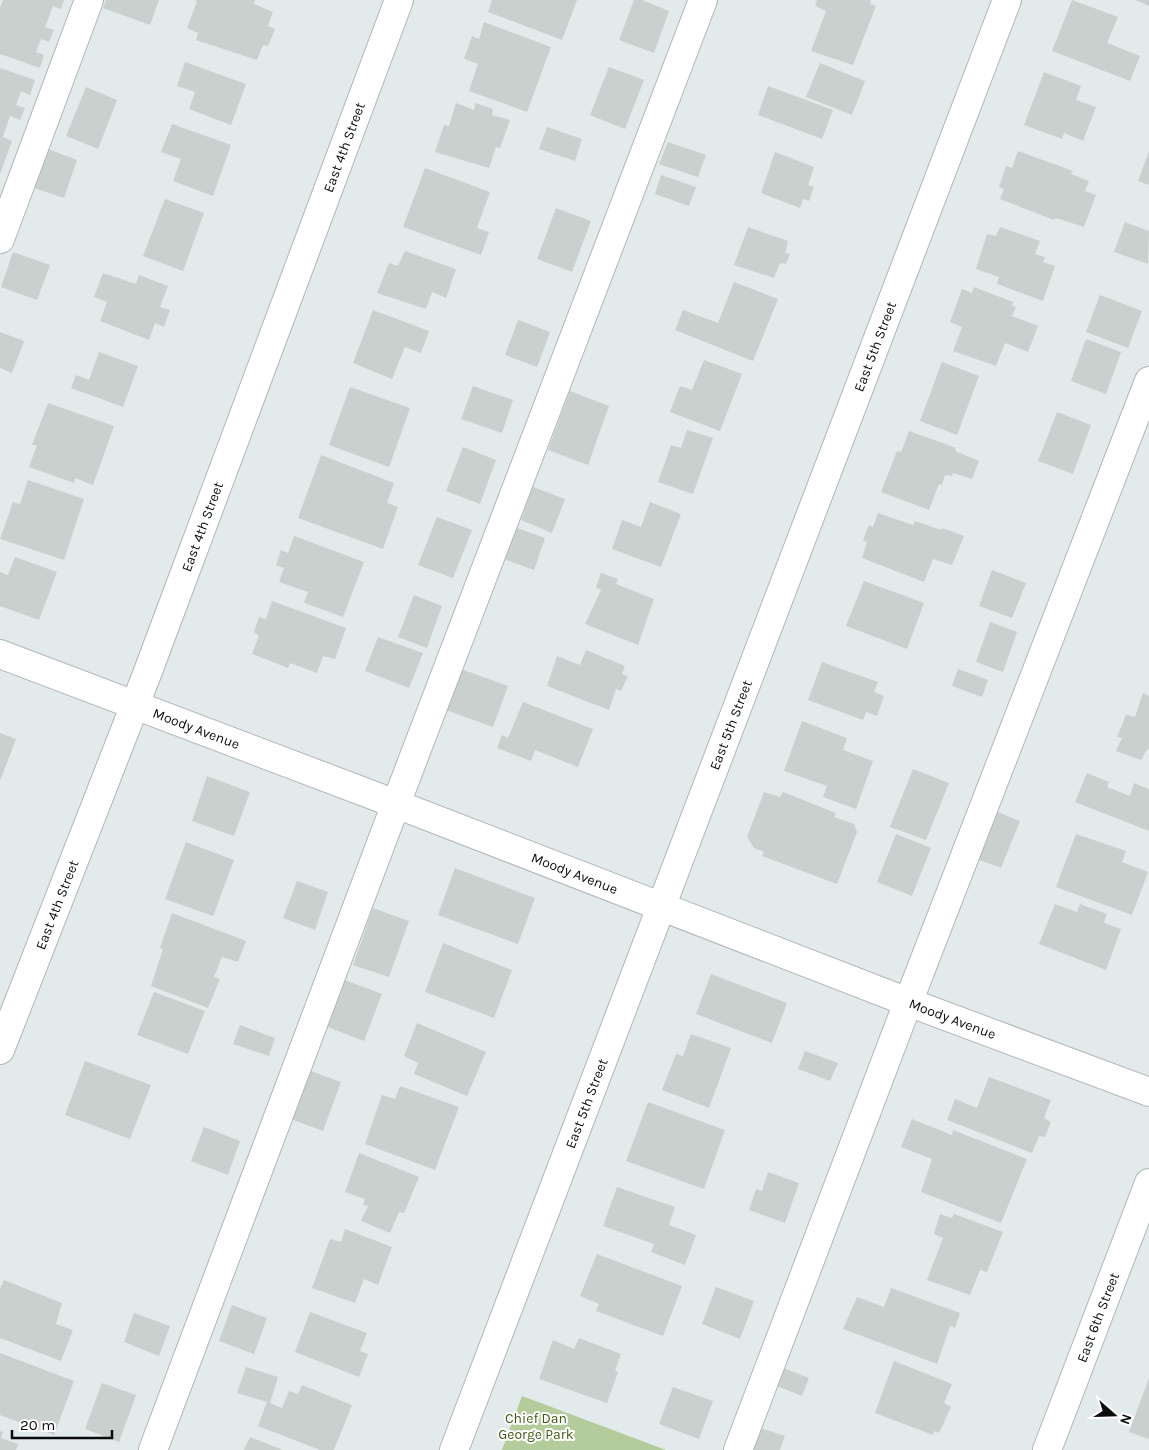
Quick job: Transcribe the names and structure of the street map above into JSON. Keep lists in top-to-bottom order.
{
  "streets": {
    "street": [
      "East 4th Street",
      "East 5th Street",
      "Moody Avenue",
      "East 6th Street"
    ]
  },
  "crossings": [
    ["East 4th Street", "Moody Avenue"],
    ["East 5th Street", "Moody Avenue"]
  ],
  "parks": ["Chief Dan George Park"],
  "scale_bar": "20 m",
  "north": "right"
}
